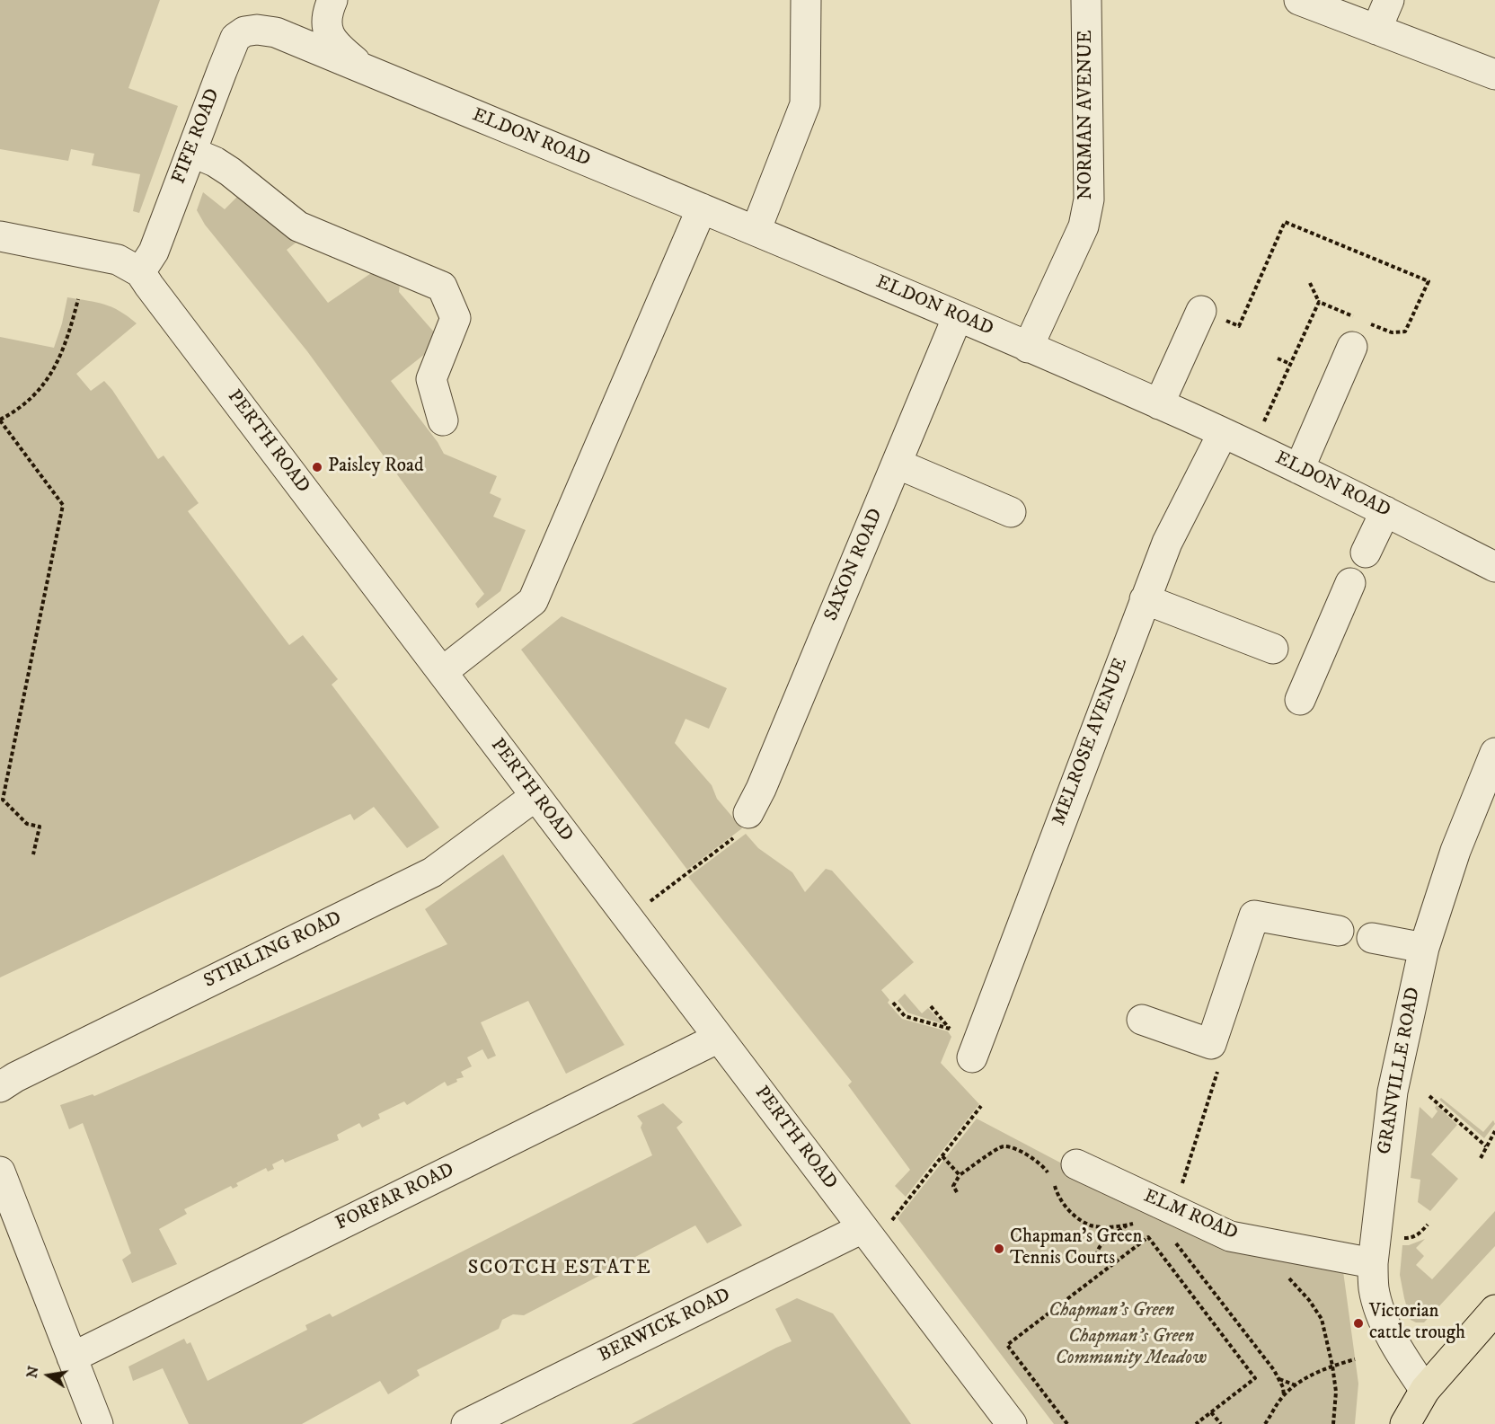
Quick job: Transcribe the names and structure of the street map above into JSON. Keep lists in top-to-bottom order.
{
  "streets": {
    "street": [
      "NORMAN AVENUE",
      "FIFE ROAD",
      "ELDON ROAD",
      "PERTH ROAD",
      "SAXON ROAD",
      "MELROSE AVENUE",
      "STIRLING ROAD",
      "GRANVILLE ROAD",
      "FORFAR ROAD",
      "ELM ROAD",
      "BERWICK ROAD"
    ]
  },
  "crossings": [
    ["NORMAN AVENUE", "ELDON ROAD"],
    ["FIFE ROAD", "ELDON ROAD"],
    ["FIFE ROAD", "PERTH ROAD"],
    ["ELDON ROAD", "SAXON ROAD"],
    ["ELDON ROAD", "MELROSE AVENUE"],
    ["PERTH ROAD", "STIRLING ROAD"],
    ["PERTH ROAD", "FORFAR ROAD"],
    ["PERTH ROAD", "BERWICK ROAD"],
    ["GRANVILLE ROAD", "ELM ROAD"]
  ],
  "districts": ["SCOTCH ESTATE"],
  "parks": ["Chapman's Green", "Chapman's Green Community Meadow"],
  "places": ["Paisley Road", "Chapman's Green Tennis Courts", "Victorian cattle trough"],
  "north": "left"
}
